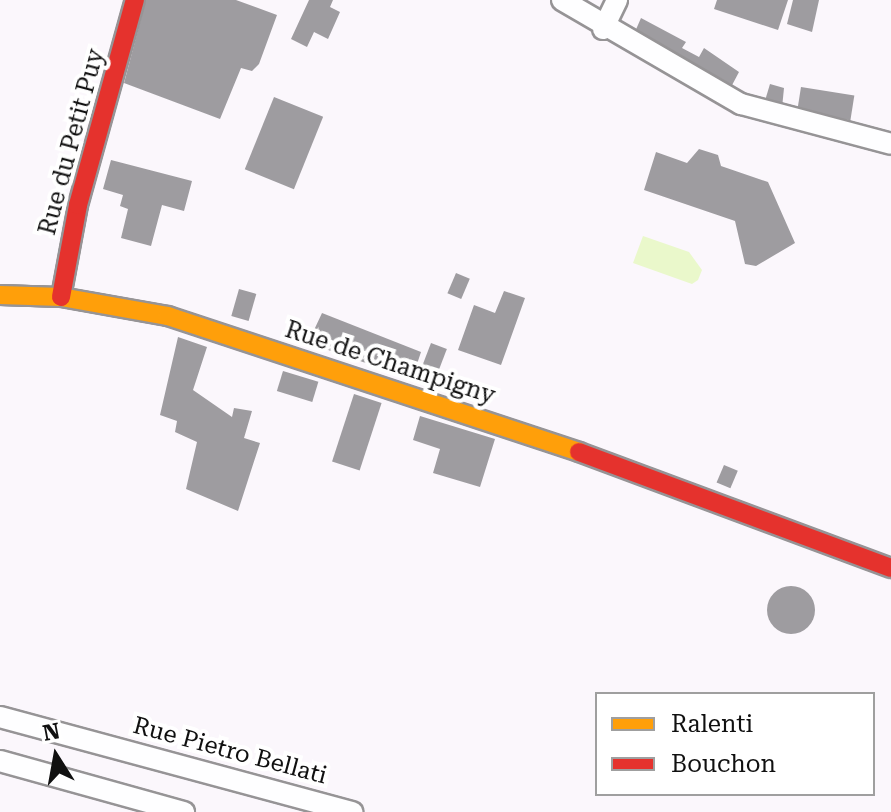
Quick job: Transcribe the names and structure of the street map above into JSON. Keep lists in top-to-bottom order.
{
  "streets": {
    "street": ["Rue du Petit Puy", "Rue de Champigny"],
    "lane": ["Rue Pietro Bellati"]
  },
  "crossings": [
    ["Rue du Petit Puy", "Rue de Champigny"]
  ],
  "legend": ["Ralenti", "Bouchon"],
  "north": "top"
}
